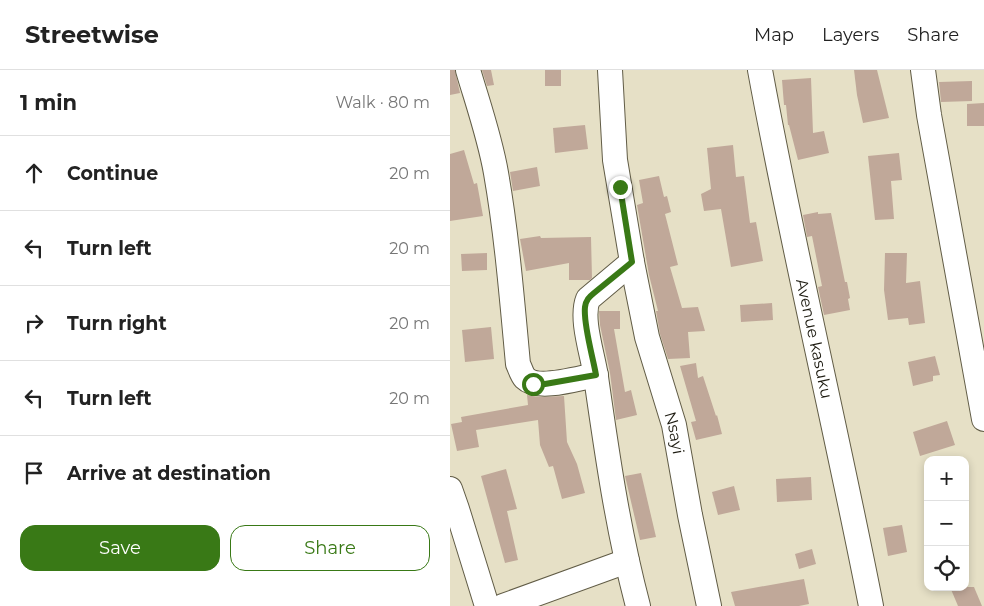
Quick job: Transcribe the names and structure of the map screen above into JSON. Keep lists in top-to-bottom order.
{
  "streets": {
    "street": ["Avenue kasuku", "Nsayi"]
  },
  "page": {
    "header": "Streetwise",
    "nav": ["Map", "Layers", "Share"],
    "heading": ["1 min", "Walk · 80 m"],
    "list": [
      ["Continue", "20 m"],
      ["Turn left", "20 m"],
      ["Turn right", "20 m"],
      ["Turn left", "20 m"],
      "Arrive at destination"
    ],
    "map_buttons": ["+", "−"],
    "buttons": ["Save", "Share"]
  }
}
